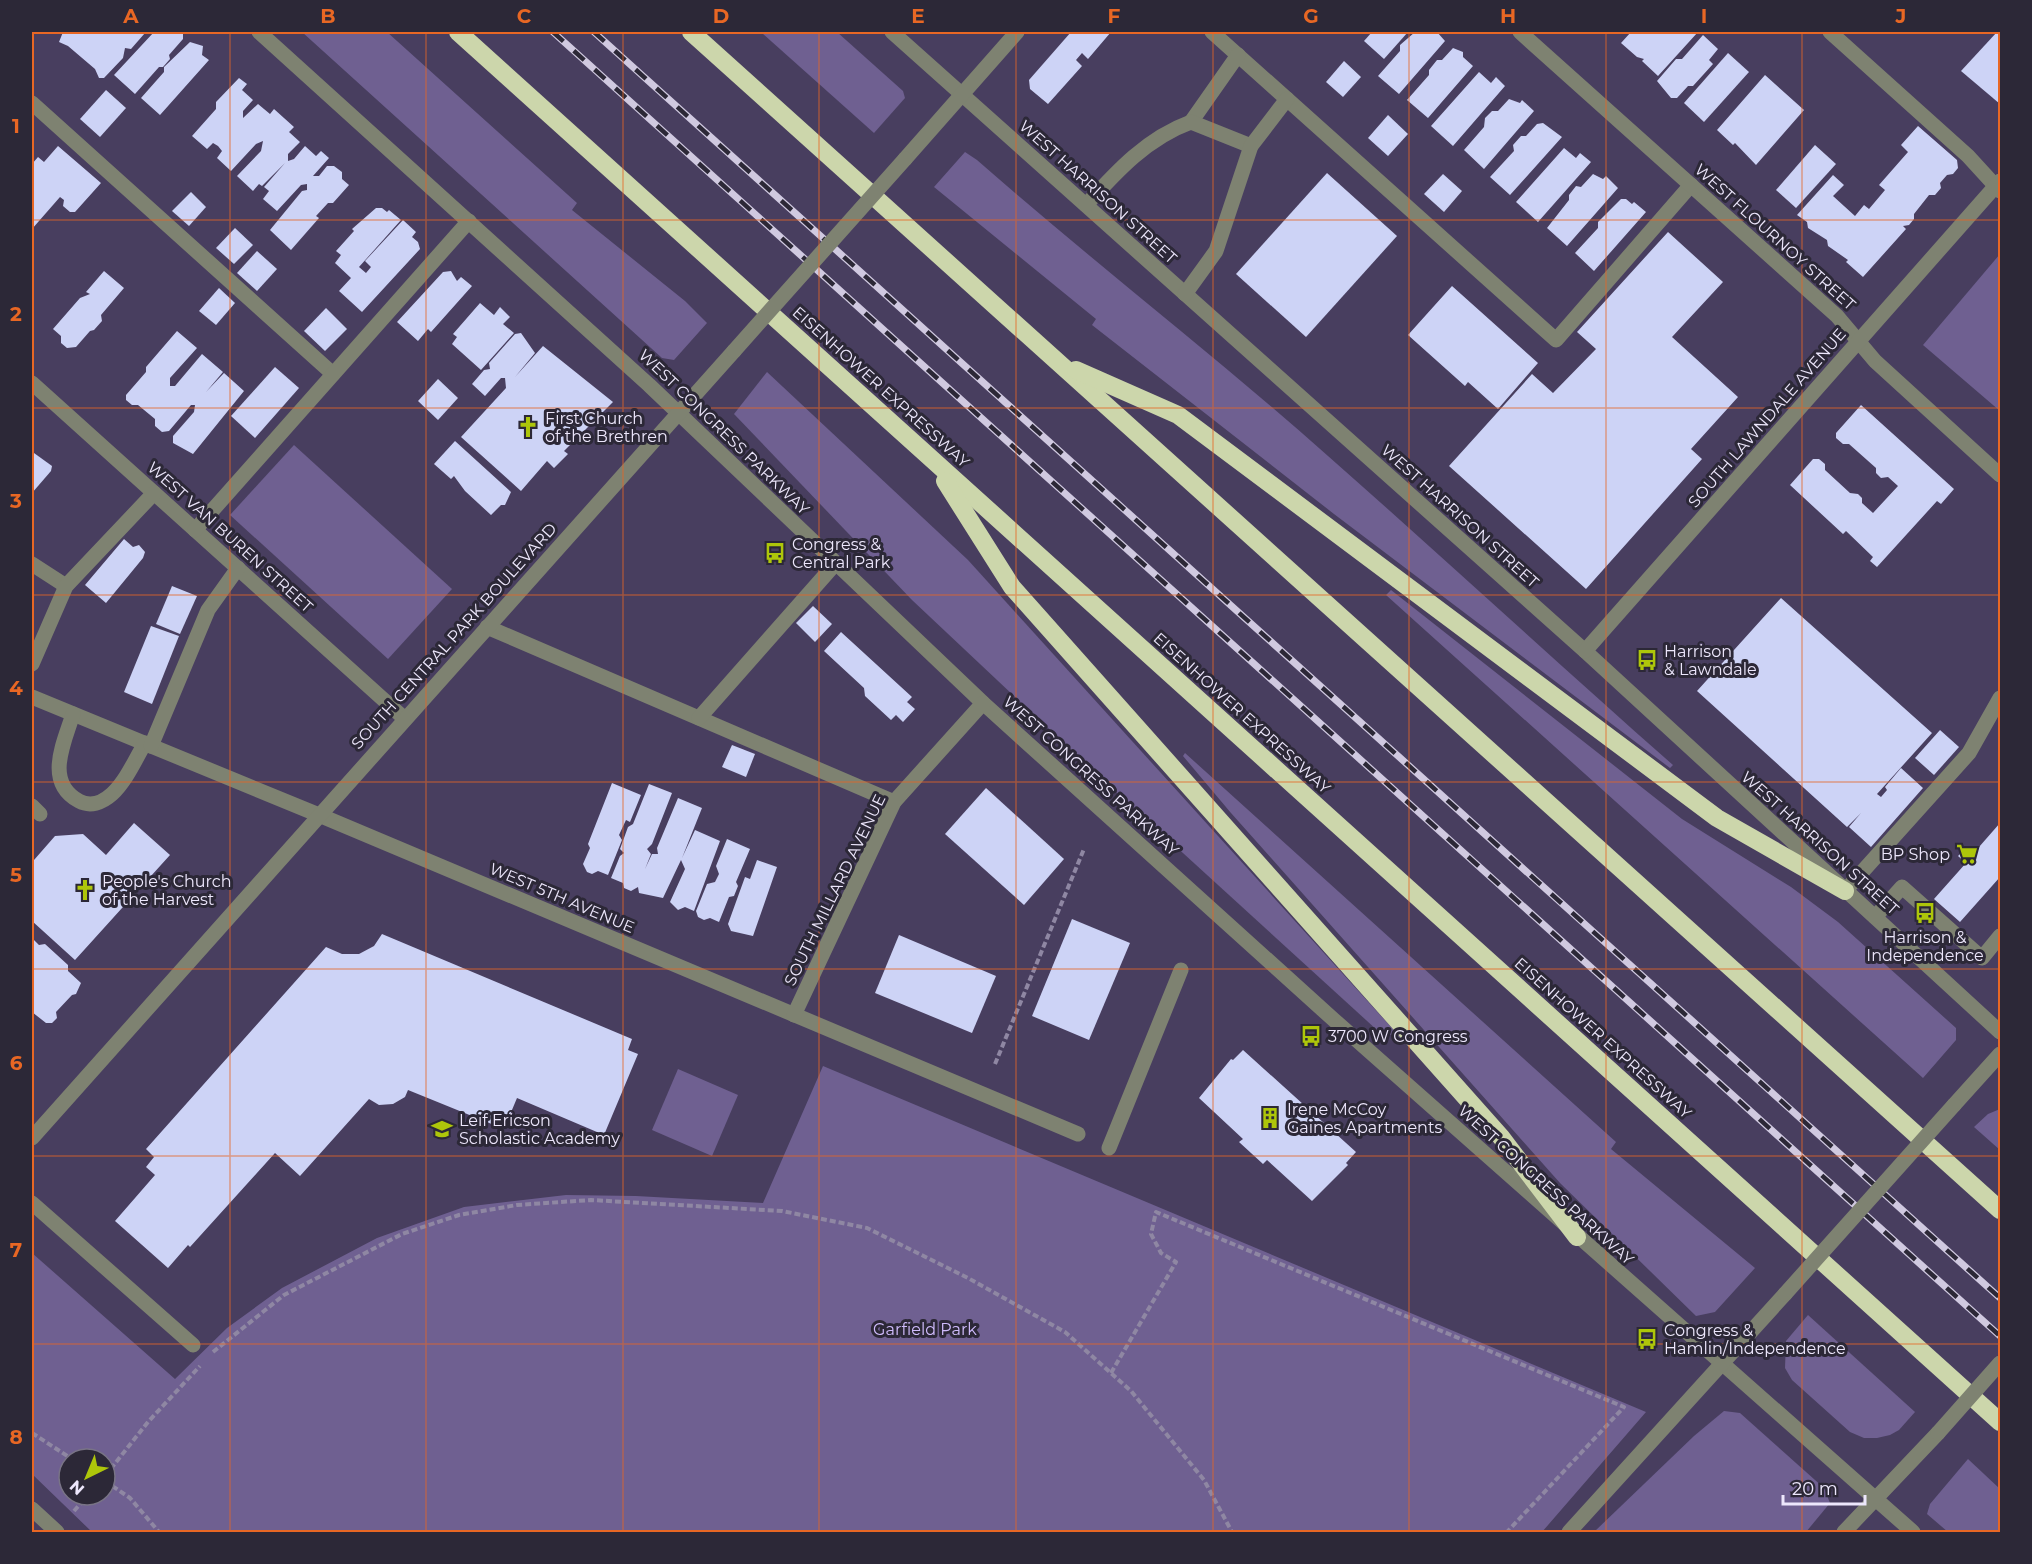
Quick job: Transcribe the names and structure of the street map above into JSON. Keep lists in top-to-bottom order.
{
  "streets": {
    "highway": ["EISENHOWER EXPRESSWAY"],
    "street": [
      "WEST HARRISON STREET",
      "WEST FLOURNOY STREET",
      "SOUTH LAWNDALE AVENUE",
      "WEST CONGRESS PARKWAY",
      "WEST VAN BUREN STREET",
      "SOUTH CENTRAL PARK BOULEVARD",
      "SOUTH MILLARD AVENUE",
      "WEST 5TH AVENUE"
    ]
  },
  "crossings": [
    ["WEST HARRISON STREET", "SOUTH LAWNDALE AVENUE"],
    ["WEST HARRISON STREET", "SOUTH CENTRAL PARK BOULEVARD"],
    ["WEST FLOURNOY STREET", "SOUTH LAWNDALE AVENUE"],
    ["WEST CONGRESS PARKWAY", "SOUTH CENTRAL PARK BOULEVARD"],
    ["WEST CONGRESS PARKWAY", "SOUTH MILLARD AVENUE"],
    ["WEST VAN BUREN STREET", "SOUTH CENTRAL PARK BOULEVARD"],
    ["SOUTH CENTRAL PARK BOULEVARD", "WEST 5TH AVENUE"],
    ["SOUTH MILLARD AVENUE", "WEST 5TH AVENUE"]
  ],
  "parks": ["Garfield Park"],
  "places": {
    "church": ["First Church of the Brethren", "People's Church of the Harvest"],
    "bus stop": [
      "Congress & Central Park",
      "Harrison & Lawndale",
      "Harrison & Independence",
      "3700 W Congress",
      "Congress & Hamlin/Independence"
    ],
    "supermarket": ["BP Shop"],
    "building": ["Irene McCoy Gaines Apartments"],
    "school or university": ["Leif Ericson Scholastic Academy"]
  },
  "scale_bar": "20 m",
  "north": "bottom left",
  "grid": {
    "columns": [
      "A",
      "B",
      "C",
      "D",
      "E",
      "F",
      "G",
      "H",
      "I",
      "J"
    ],
    "rows": [
      "1",
      "2",
      "3",
      "4",
      "5",
      "6",
      "7",
      "8"
    ]
  }
}
